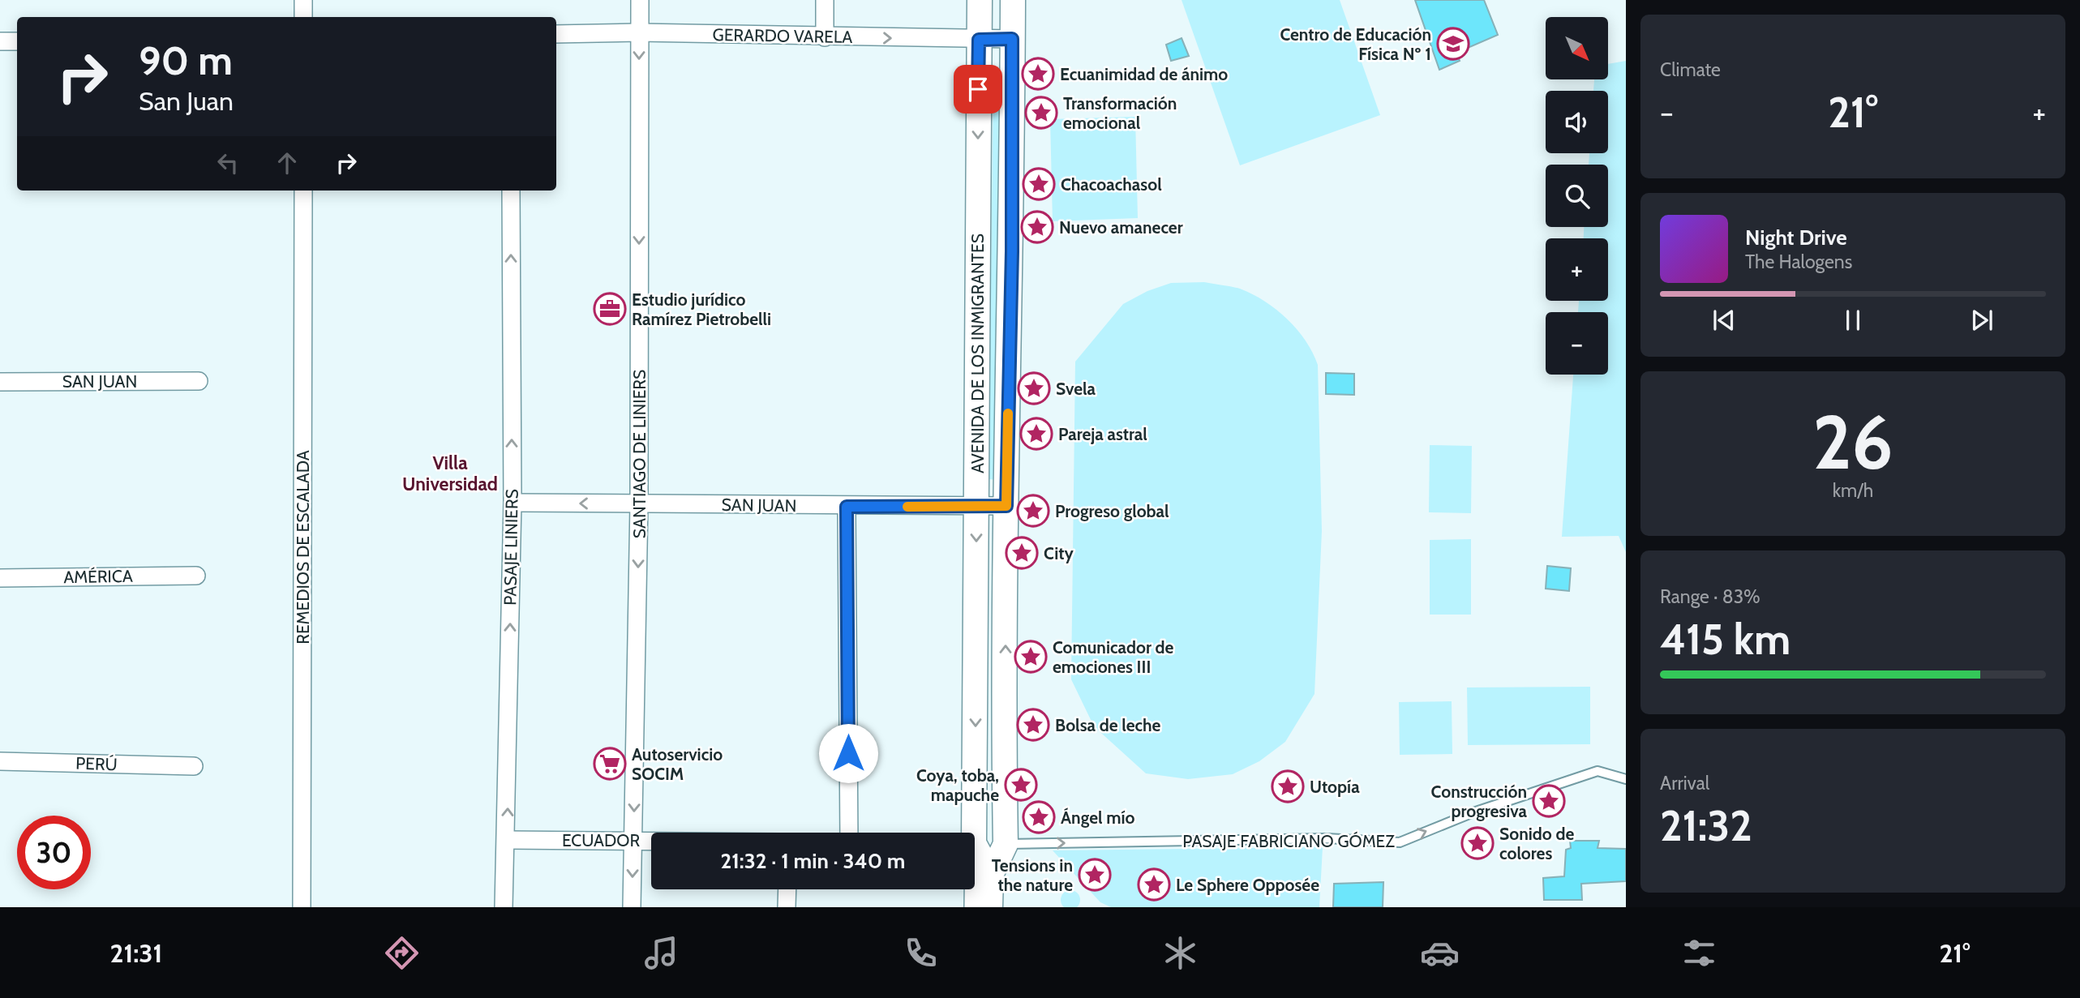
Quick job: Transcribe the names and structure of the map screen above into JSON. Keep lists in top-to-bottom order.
{
  "streets": {
    "main road": ["AVENIDA DE LOS INMIGRANTES"],
    "street": [
      "GERARDO VARELA",
      "SAN JUAN",
      "SANTIAGO DE LINIERS",
      "REMEDIOS DE ESCALADA",
      "PASAJE LINIERS",
      "AMÉRICA",
      "PERÚ",
      "ECUADOR"
    ],
    "lane": ["PASAJE FABRICIANO GÓMEZ"]
  },
  "crossings": [
    ["GERARDO VARELA", "AVENIDA DE LOS INMIGRANTES"],
    ["GERARDO VARELA", "SANTIAGO DE LINIERS"],
    ["AVENIDA DE LOS INMIGRANTES", "SAN JUAN"],
    ["AVENIDA DE LOS INMIGRANTES", "PASAJE FABRICIANO GÓMEZ"],
    ["SAN JUAN", "SANTIAGO DE LINIERS"],
    ["SAN JUAN", "PASAJE LINIERS"],
    ["SANTIAGO DE LINIERS", "ECUADOR"],
    ["PASAJE LINIERS", "ECUADOR"]
  ],
  "one_way": ["SANTIAGO DE LINIERS", "PASAJE LINIERS", "PASAJE FABRICIANO GÓMEZ"],
  "districts": ["Villa Universidad"],
  "places": {
    "school or university": ["Centro de Educación Física Nº 1"],
    "place": [
      "Ecuanimidad de ánimo",
      "Transformación emocional",
      "Chacoachasol",
      "Nuevo amanecer",
      "Svela",
      "Pareja astral",
      "Progreso global",
      "City",
      "Comunicador de emociones III",
      "Bolsa de leche",
      "Coya, toba, mapuche",
      "Utopía",
      "Construcción progresiva",
      "Ángel mío",
      "Sonido de colores",
      "Tensions in the nature",
      "Le Sphere Opposée"
    ],
    "office": ["Estudio jurídico Ramírez Pietrobelli"],
    "supermarket": ["Autoservicio SOCIM"]
  },
  "north": "bottom right",
  "page": {
    "tile": [
      "Climate",
      ["26", "km/h"],
      ["Range · 83%", "415 km"],
      ["Arrival", "21:32"]
    ],
    "map_buttons": ["+", "−"],
    "turn": ["90 m", "San Juan"],
    "heat": ["−", "21°", "+"],
    "song": ["Night Drive", "The Halogens"],
    "limit": "30",
    "trip": "21:32 · 1 min · 340 m",
    "tabs": ["21:31", "21°"]
  }
}
